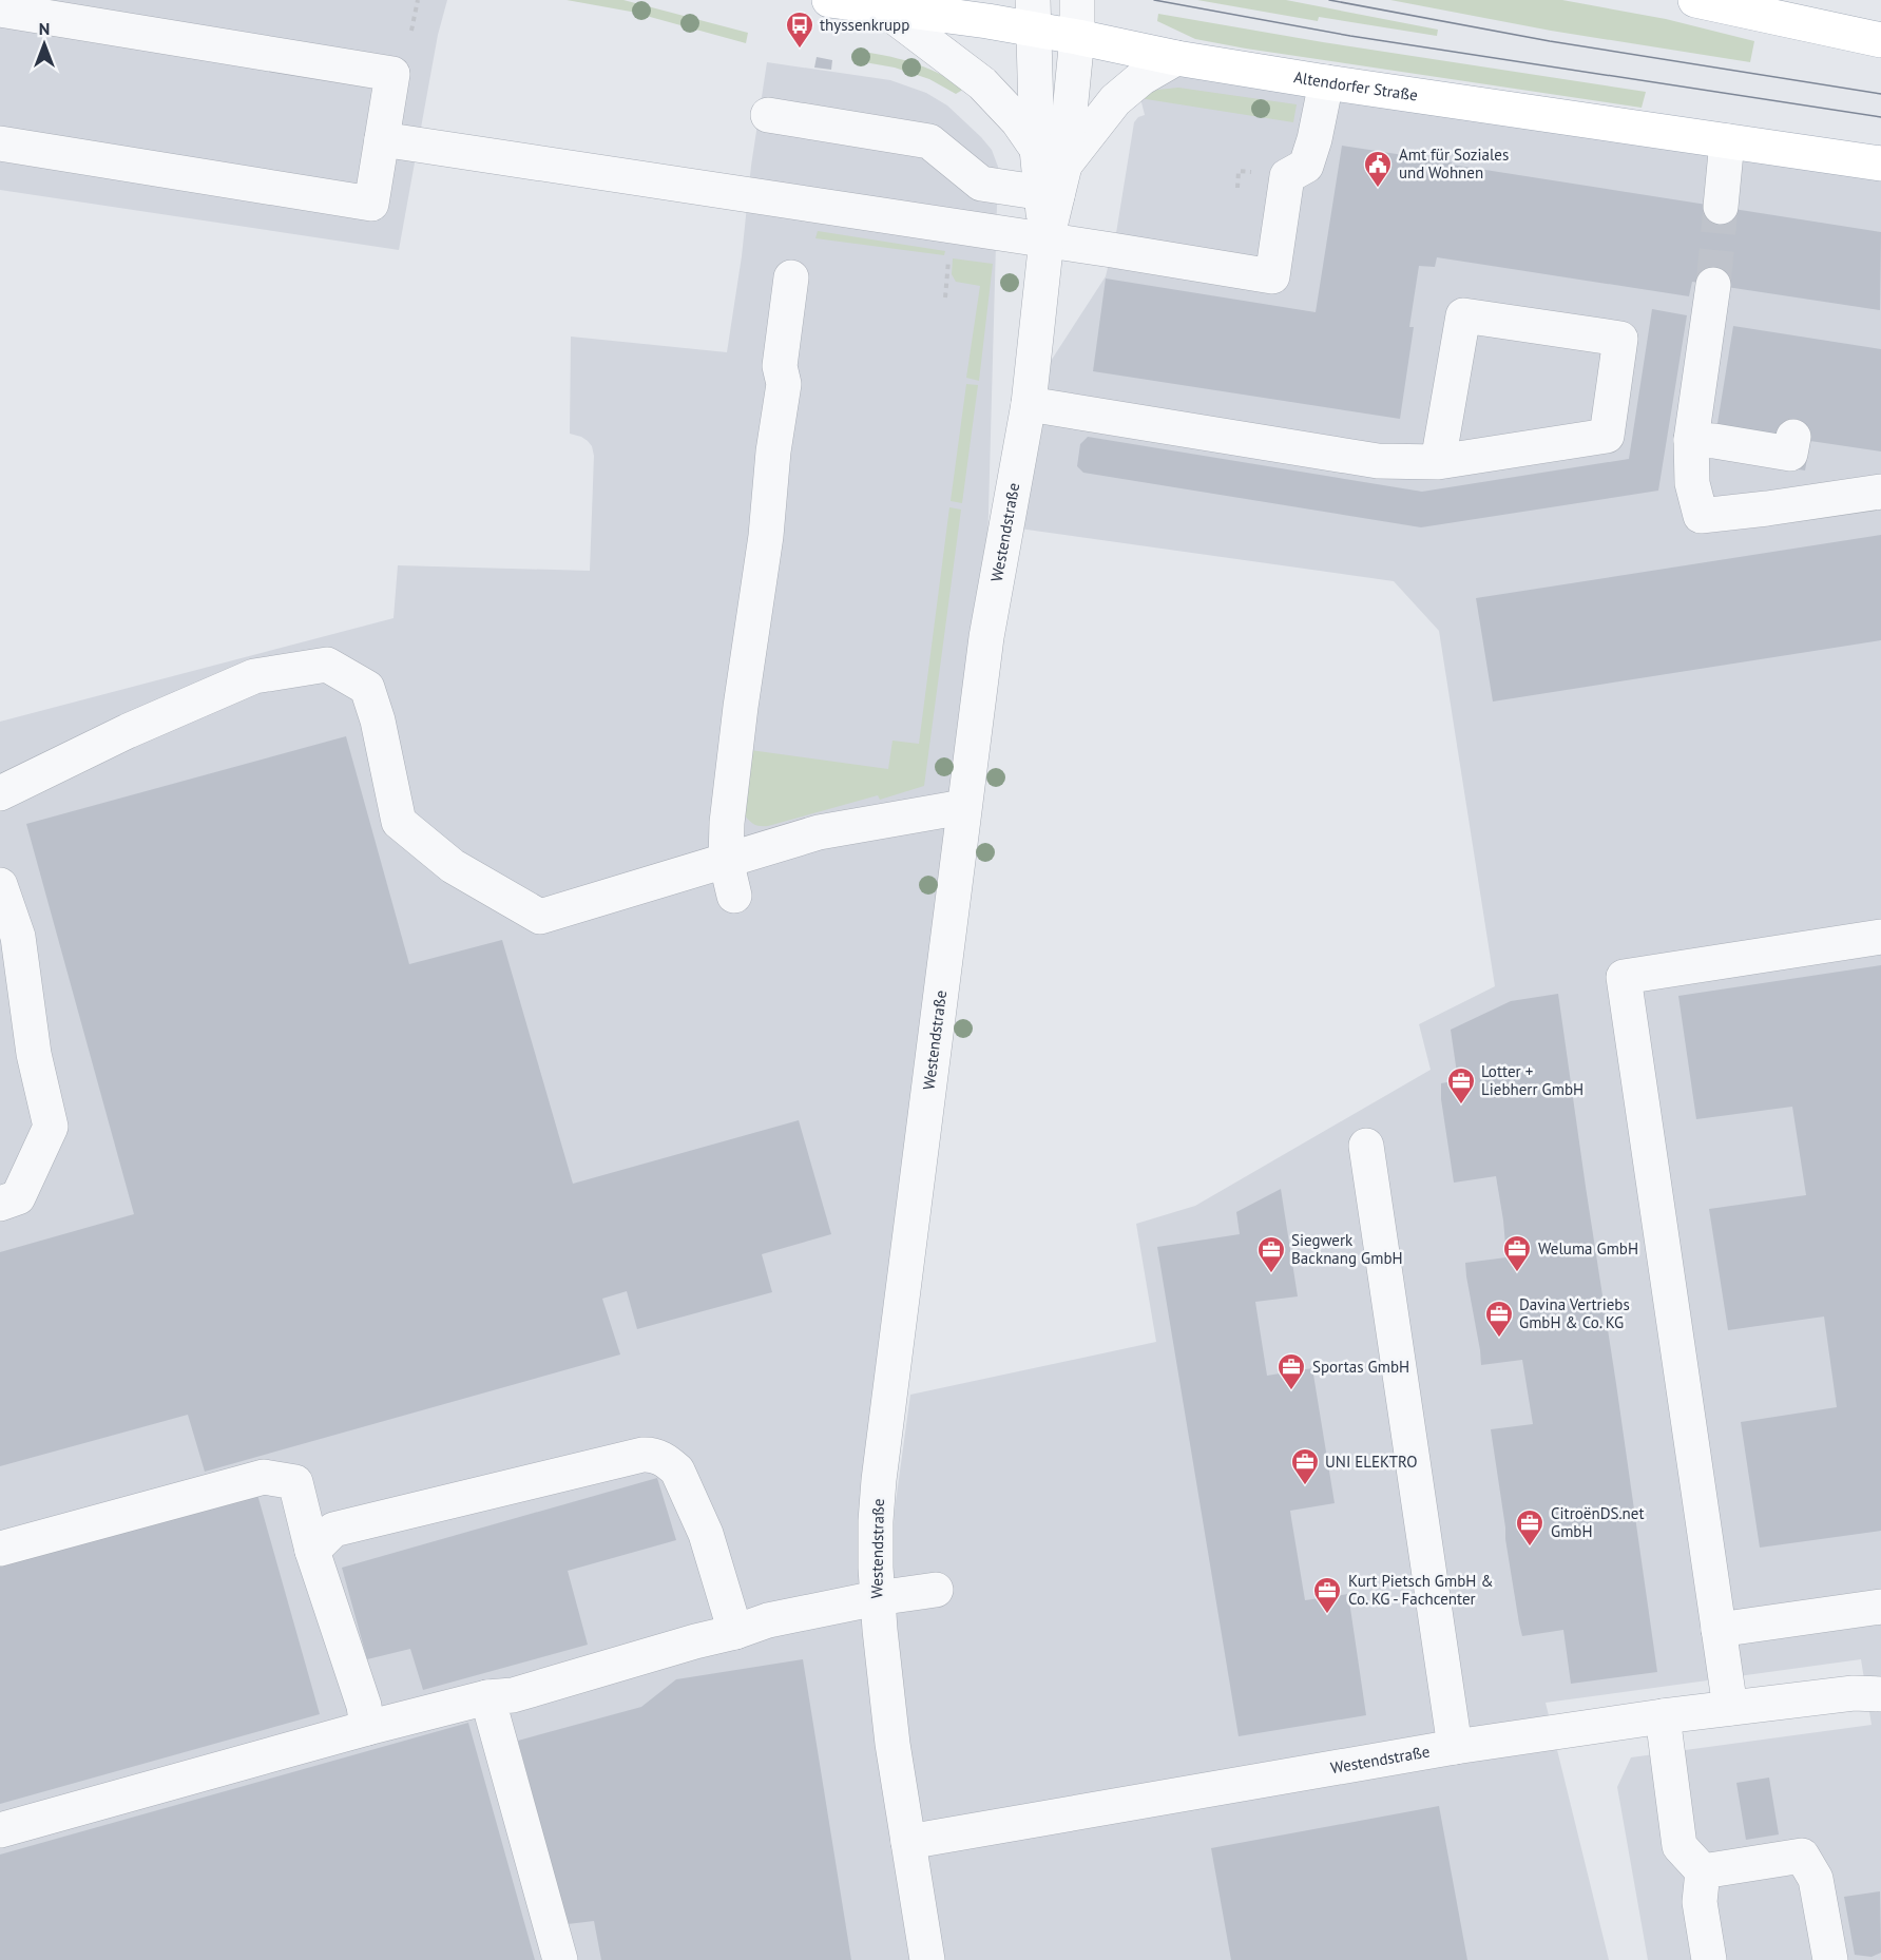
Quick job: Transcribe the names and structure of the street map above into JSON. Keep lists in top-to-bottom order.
{
  "streets": {
    "main road": ["Altendorfer Straße"],
    "street": ["Westendstraße"]
  },
  "crossings": [
    ["Altendorfer Straße", "Westendstraße"]
  ],
  "places": {
    "bus stop": ["thyssenkrupp"],
    "public building": ["Amt für Soziales und Wohnen"],
    "office": [
      "Lotter + Liebherr GmbH",
      "Weluma GmbH",
      "Siegwerk Backnang GmbH",
      "Davina Vertriebs GmbH & Co. KG",
      "Sportas GmbH",
      "UNI ELEKTRO",
      "CitroënDS.net GmbH",
      "Kurt Pietsch GmbH & Co. KG - Fachcenter"
    ]
  },
  "north": "top"
}
